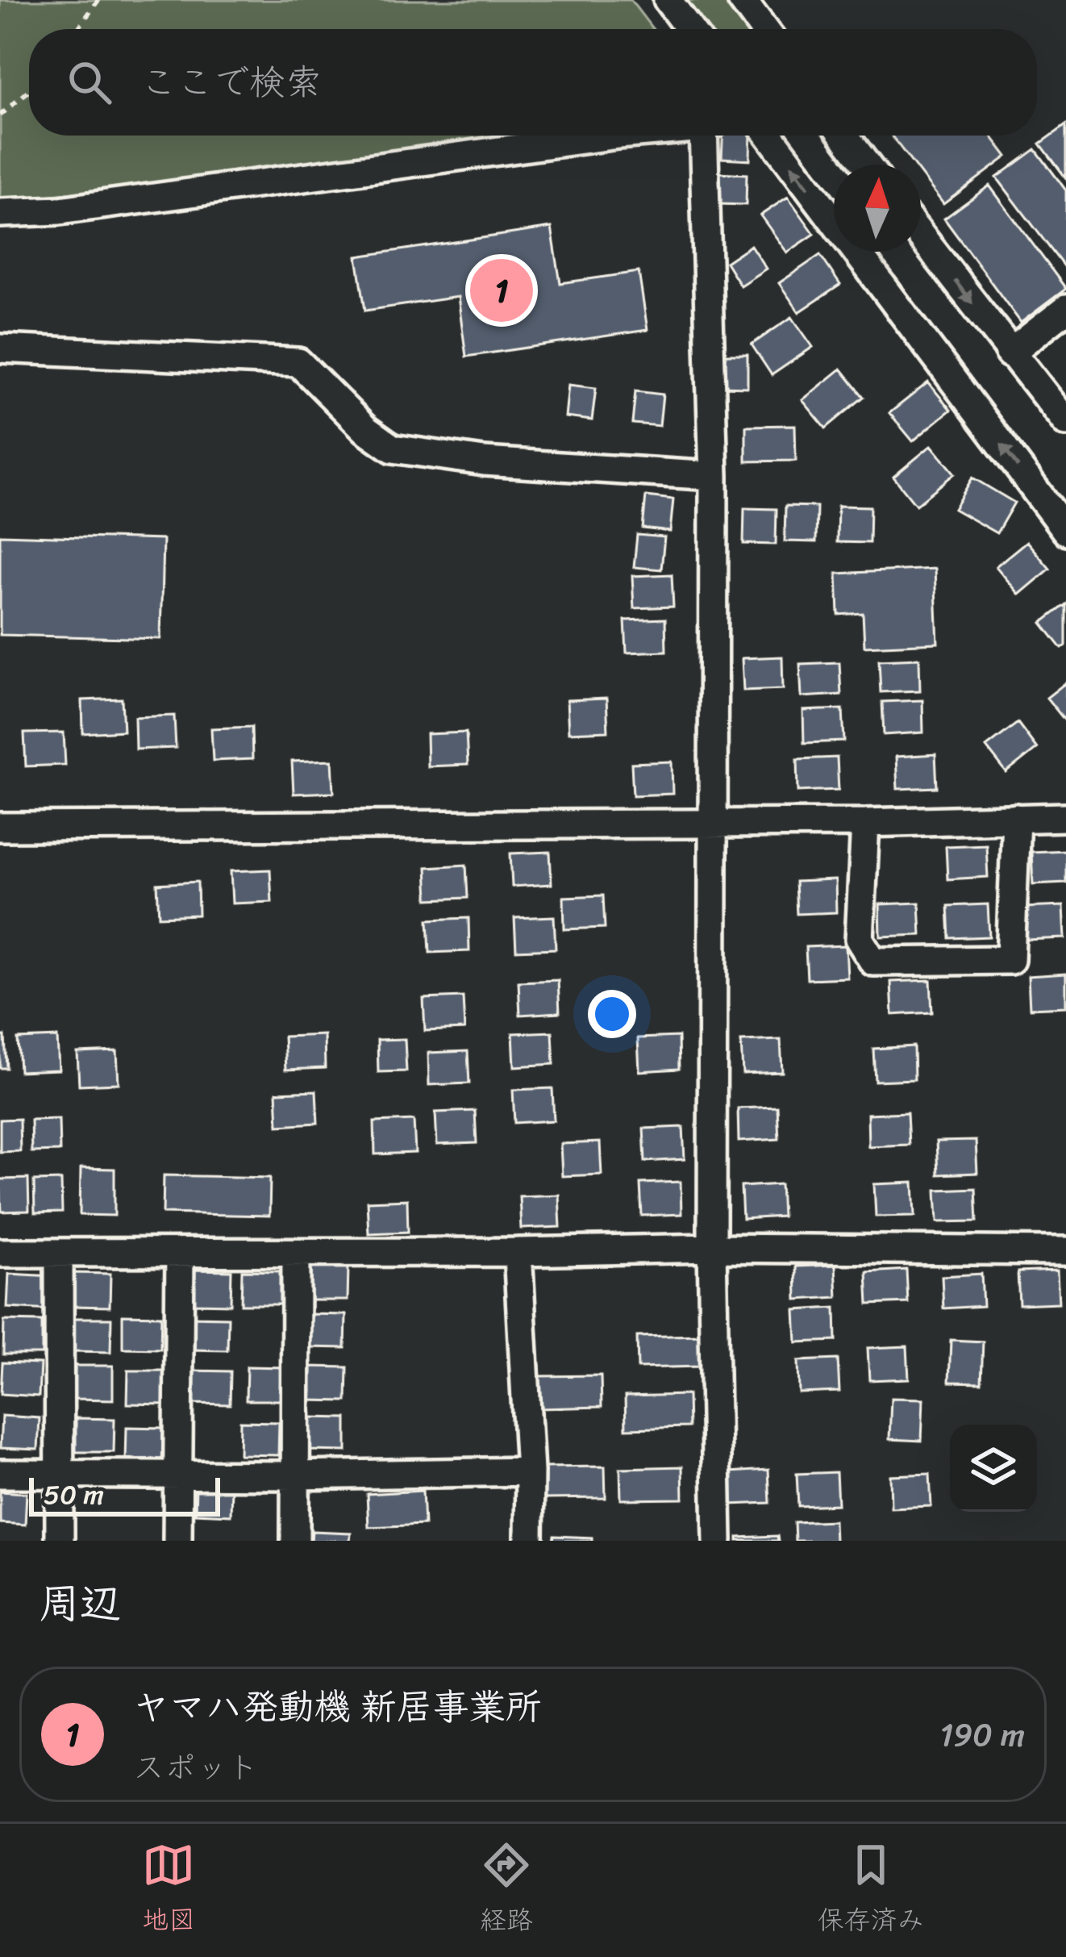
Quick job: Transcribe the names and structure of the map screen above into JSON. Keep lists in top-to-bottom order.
{
  "scale_bar": "50 m",
  "north": "top",
  "page": {
    "search": "ここで検索",
    "pins": "1",
    "scale": "50 m",
    "heading": "周辺",
    "list": [
      {
        "mark": "1",
        "name": "ヤマハ発動機 新居事業所",
        "note": "スポット",
        "value": "190 m"
      }
    ],
    "nav": ["地図", "経路", "保存済み"]
  }
}
